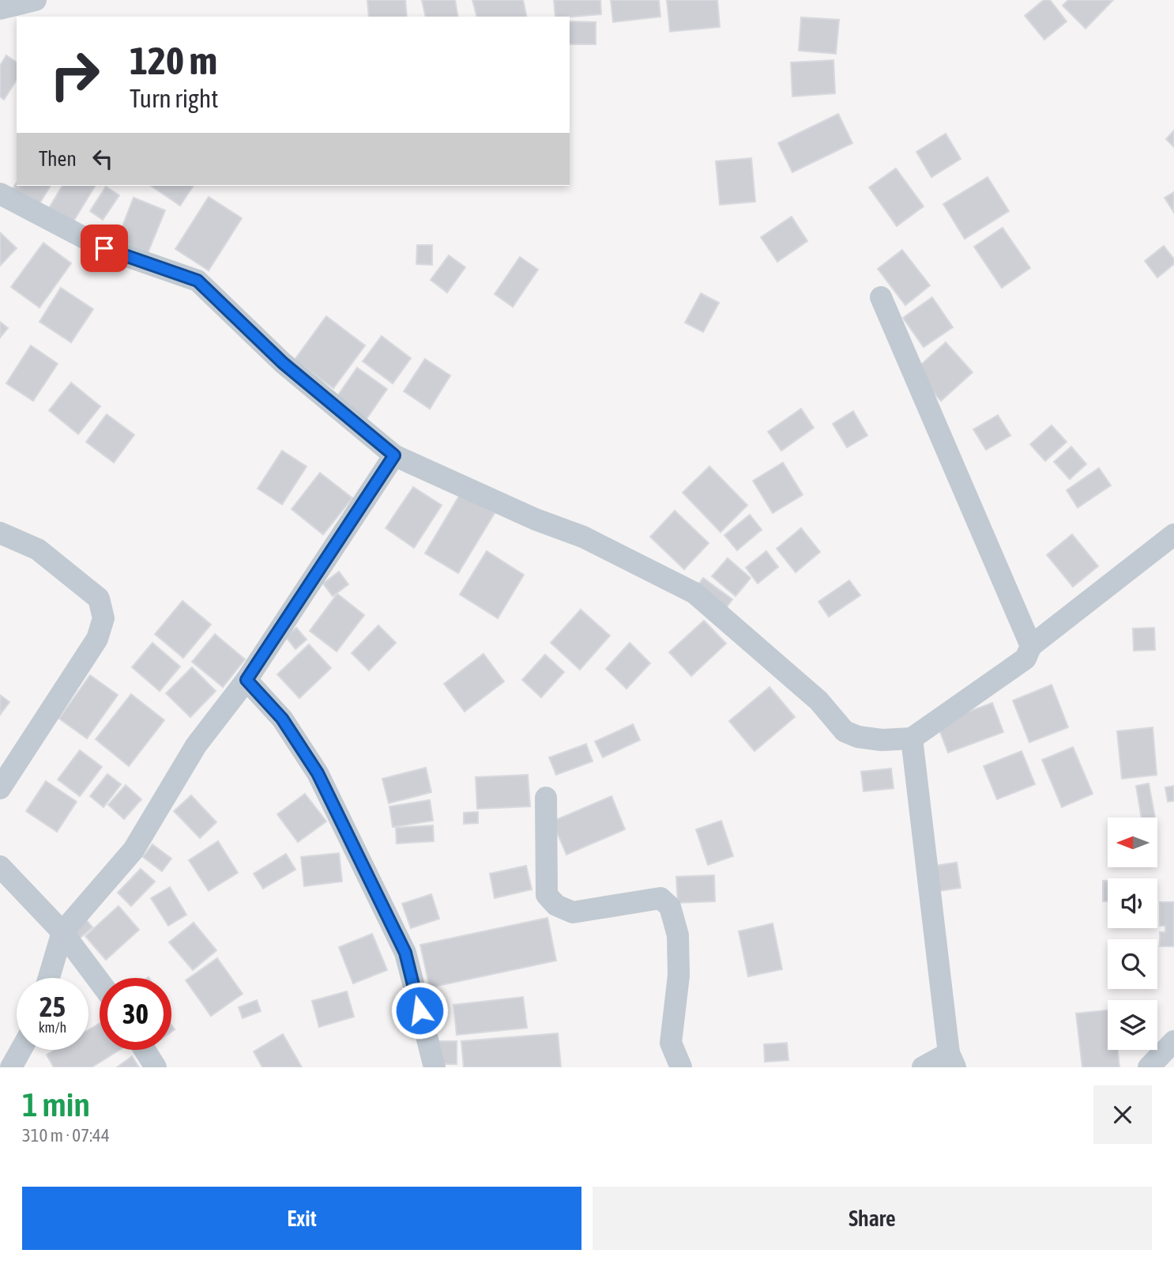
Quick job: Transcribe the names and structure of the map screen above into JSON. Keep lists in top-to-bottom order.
{
  "north": "left",
  "page": {
    "turn": ["120 m", "Turn right"],
    "then": "Then",
    "speed": "25 km/h",
    "limit": "30",
    "heading": ["1 min", "310 m · 07:44"],
    "buttons": ["Exit", "Share"]
  }
}
